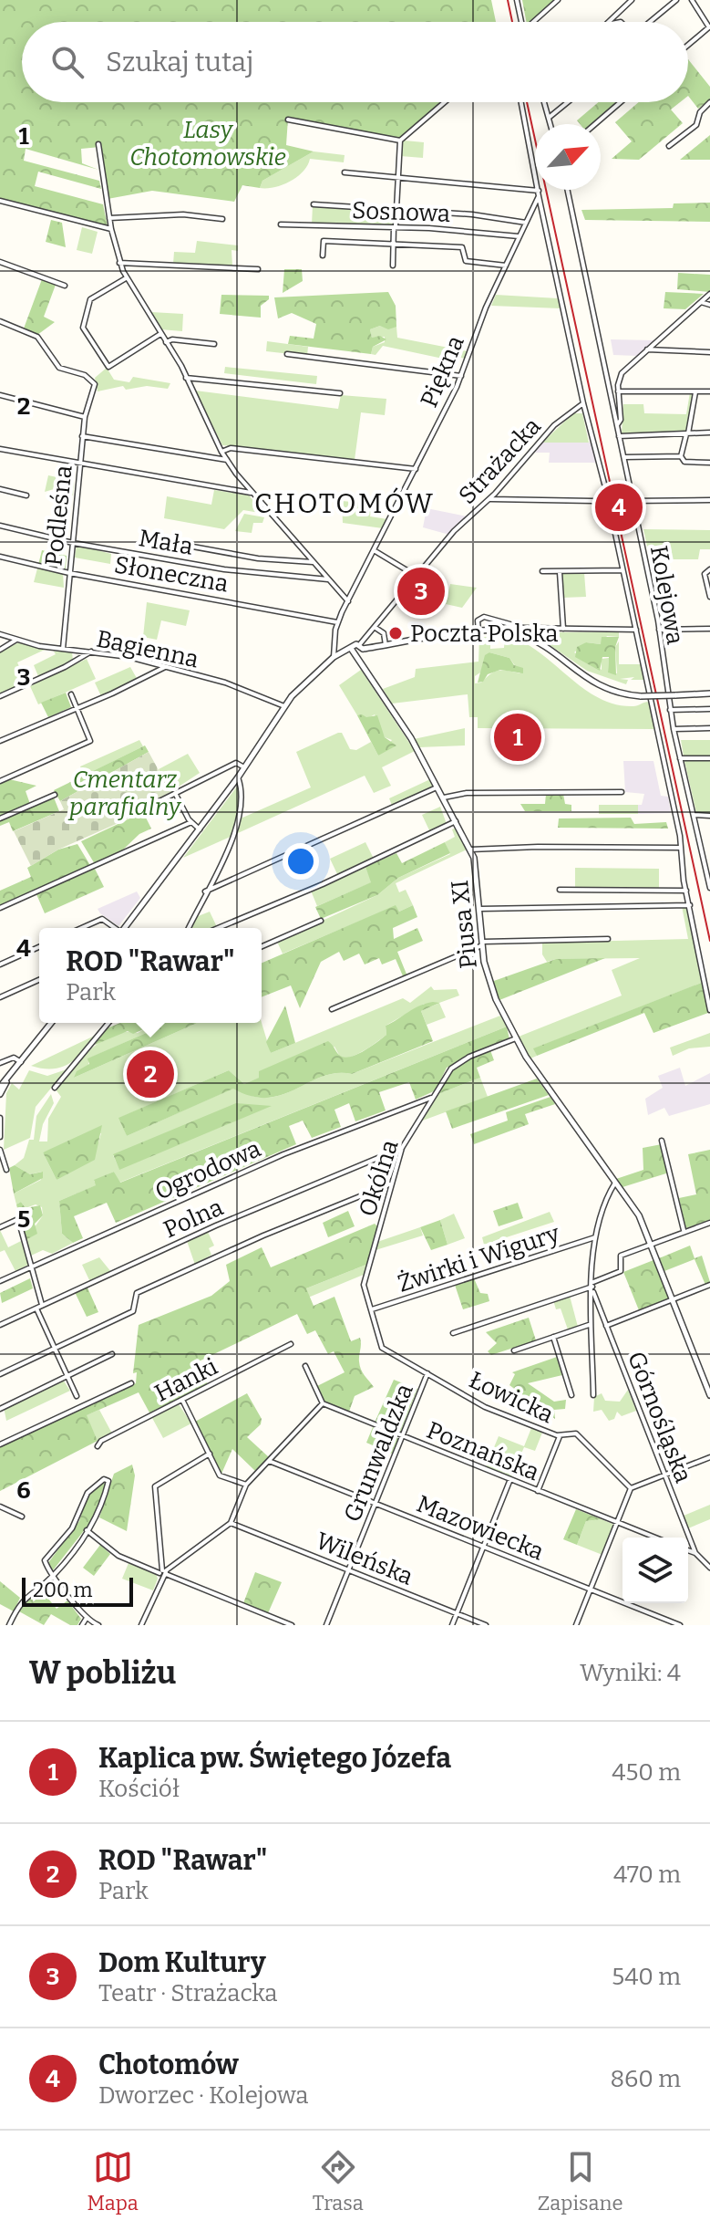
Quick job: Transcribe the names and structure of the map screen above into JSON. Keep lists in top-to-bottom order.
{
  "streets": {
    "street": [
      "Sosnowa",
      "Piękna",
      "Strażacka",
      "Podleśna",
      "Mała",
      "Słoneczna",
      "Kolejowa",
      "Bagienna",
      "Piusa XI",
      "Ogrodowa",
      "Okólna",
      "Polna",
      "Żwirki i Wigury",
      "Hanki",
      "Łowicka",
      "Górnośląska",
      "Poznańska",
      "Grunwaldzka",
      "Mazowiecka",
      "Wileńska"
    ]
  },
  "crossings": [
    ["Sosnowa", "Piękna"],
    ["Piękna", "Słoneczna"],
    ["Podleśna", "Mała"],
    ["Podleśna", "Słoneczna"],
    ["Podleśna", "Bagienna"],
    ["Piusa XI", "Okólna"],
    ["Ogrodowa", "Okólna"],
    ["Okólna", "Polna"],
    ["Okólna", "Żwirki i Wigury"],
    ["Okólna", "Łowicka"],
    ["Łowicka", "Grunwaldzka"],
    ["Poznańska", "Grunwaldzka"],
    ["Grunwaldzka", "Mazowiecka"],
    ["Grunwaldzka", "Wileńska"]
  ],
  "districts": ["CHOTOMÓW"],
  "parks": ["Lasy Chotomowskie", "Cmentarz parafialny"],
  "places": ["Poczta Polska"],
  "scale_bar": "200 m",
  "north": "top right",
  "page": {
    "search": "Szukaj tutaj",
    "pins": [
      "4",
      "3",
      "1",
      "2"
    ],
    "popup": ["ROD \"Rawar\"", "Park"],
    "scale": "200 m",
    "heading": ["W pobliżu", "Wyniki: 4"],
    "list": [
      {
        "mark": "1",
        "name": "Kaplica pw. Świętego Józefa",
        "note": "Kościół",
        "value": "450 m"
      },
      {
        "mark": "2",
        "name": "ROD \"Rawar\"",
        "note": "Park",
        "value": "470 m"
      },
      {
        "mark": "3",
        "name": "Dom Kultury",
        "note": "Teatr · Strażacka",
        "value": "540 m"
      },
      {
        "mark": "4",
        "name": "Chotomów",
        "note": "Dworzec · Kolejowa",
        "value": "860 m"
      }
    ],
    "nav": ["Mapa", "Trasa", "Zapisane"]
  },
  "grid": {
    "rows": [
      "1",
      "2",
      "3",
      "4",
      "5",
      "6"
    ]
  }
}
